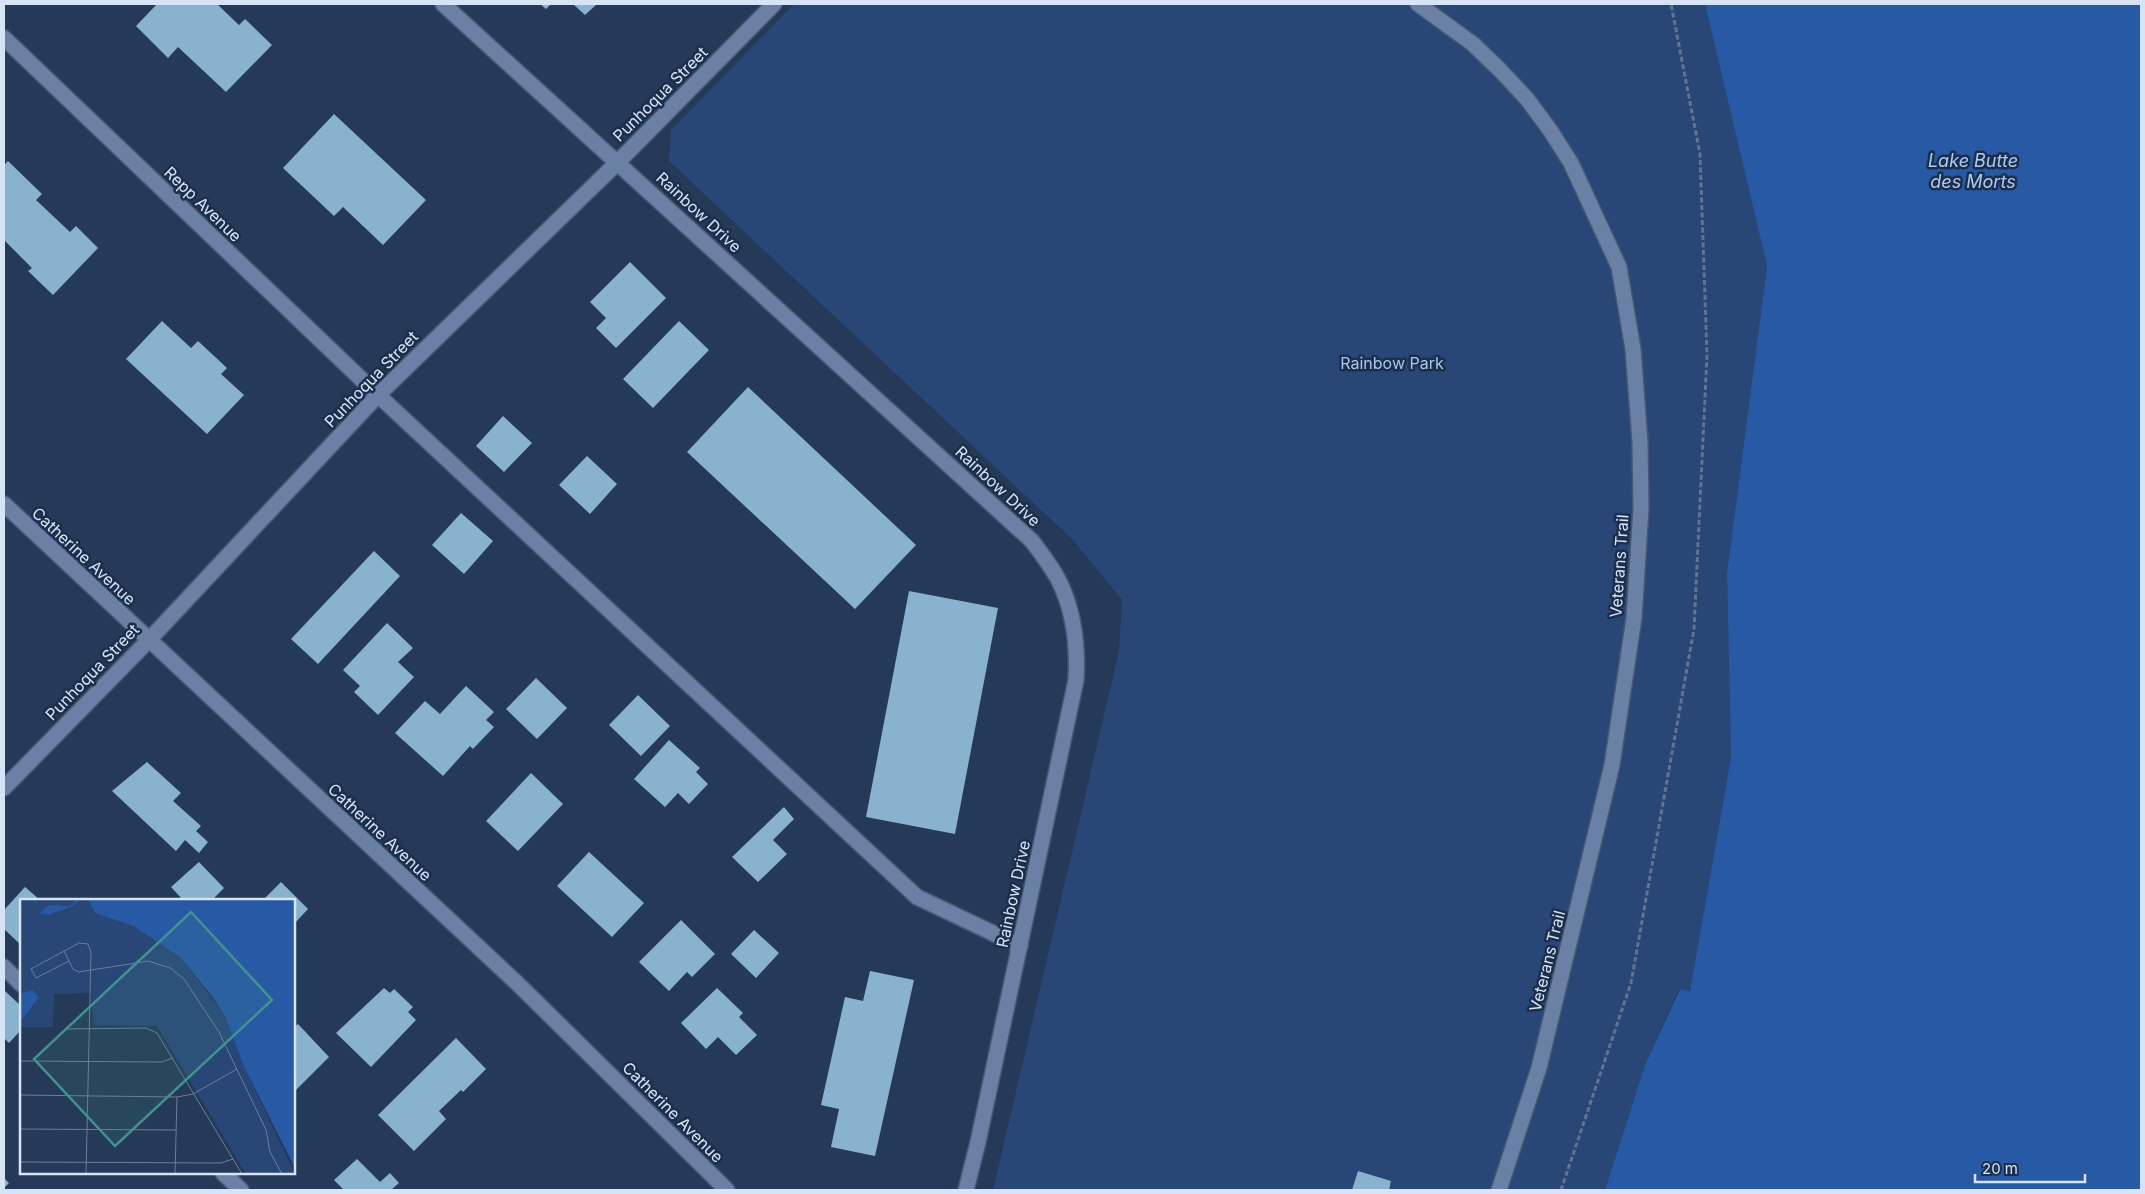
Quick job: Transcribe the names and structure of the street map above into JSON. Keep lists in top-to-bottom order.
{
  "streets": {
    "street": [
      "Punhoqua Street",
      "Repp Avenue",
      "Rainbow Drive",
      "Catherine Avenue",
      "Veterans Trail"
    ]
  },
  "crossings": [
    ["Punhoqua Street", "Repp Avenue"],
    ["Punhoqua Street", "Rainbow Drive"],
    ["Punhoqua Street", "Catherine Avenue"],
    ["Repp Avenue", "Rainbow Drive"]
  ],
  "water": ["Lake Butte des Morts"],
  "parks": ["Rainbow Park"],
  "scale_bar": "20 m"
}
